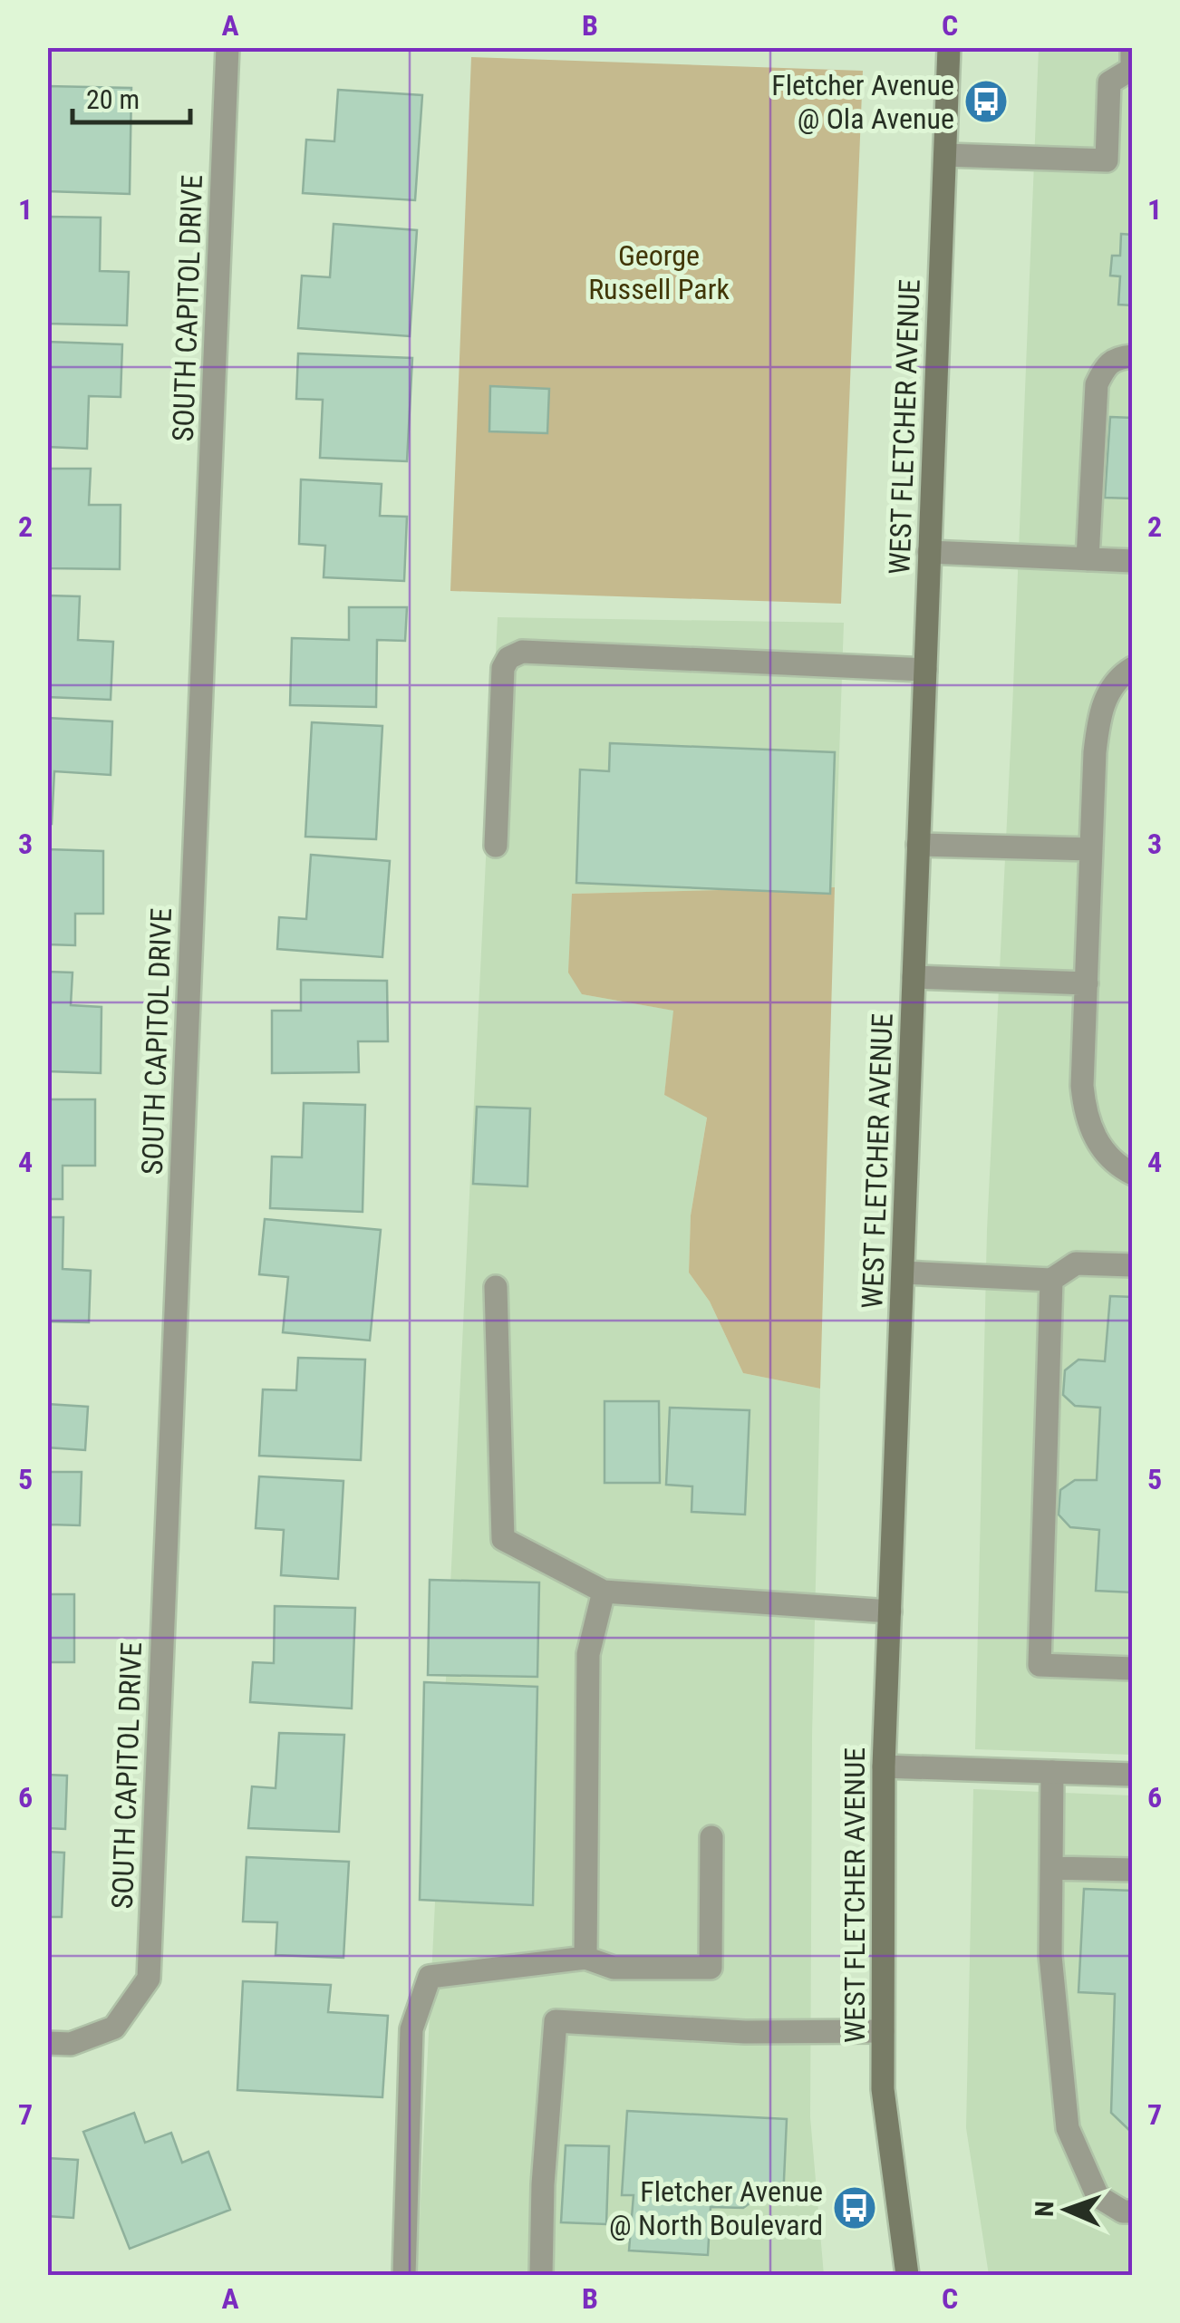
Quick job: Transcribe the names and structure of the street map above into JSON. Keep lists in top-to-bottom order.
{
  "streets": {
    "main road": ["WEST FLETCHER AVENUE"],
    "street": ["SOUTH CAPITOL DRIVE"]
  },
  "parks": ["George Russell Park"],
  "places": {
    "bus stop": ["Fletcher Avenue @ Ola Avenue", "Fletcher Avenue @ North Boulevard"]
  },
  "scale_bar": "20 m",
  "north": "left",
  "grid": {
    "columns": ["A", "B", "C"],
    "rows": [
      "1",
      "2",
      "3",
      "4",
      "5",
      "6",
      "7"
    ]
  }
}
